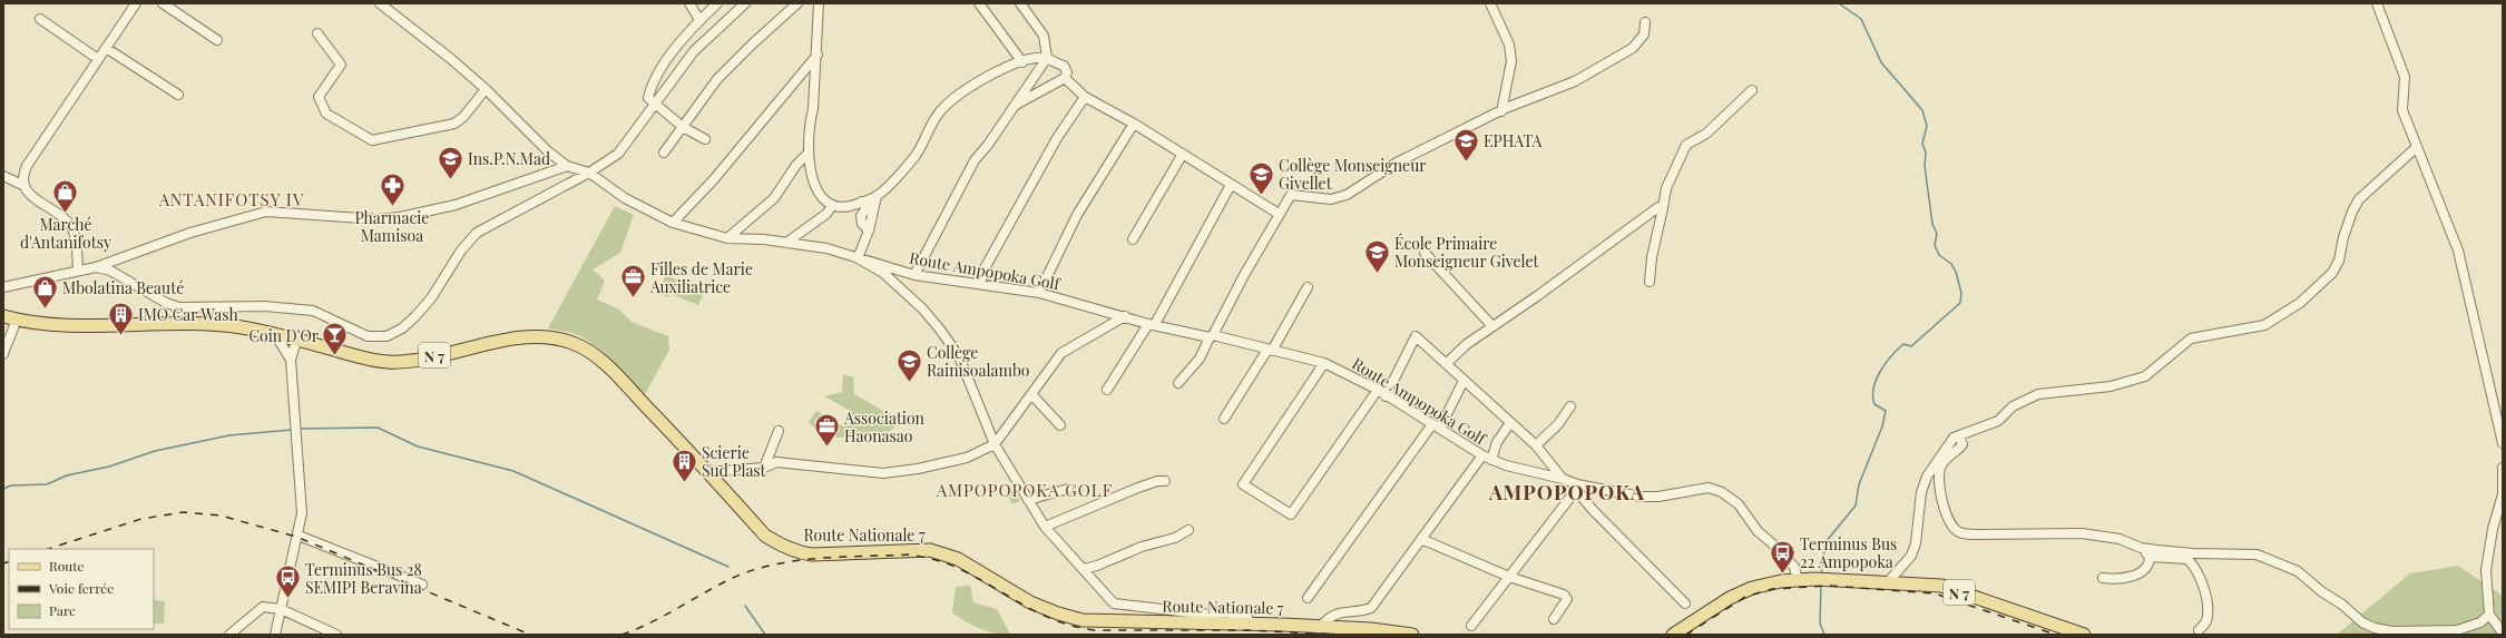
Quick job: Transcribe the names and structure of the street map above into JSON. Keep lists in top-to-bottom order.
{
  "streets": {
    "main road": ["N 7", "Route Nationale 7"],
    "street": ["Route Ampopoka Golf"]
  },
  "crossings": [
    ["Route Ampopoka Golf", "N 7"],
    ["Route Ampopoka Golf", "Route Nationale 7"],
    ["N 7", "Route Nationale 7"]
  ],
  "districts": ["ANTANIFOTSY IV", "AMPOPOPOKA GOLF", "AMPOPOPOKA"],
  "places": {
    "school or university": [
      "EPHATA",
      "Ins.P.N.Mad",
      "Collège Monseigneur Givellet",
      "École Primaire Monseigneur Givelet",
      "Collège Rainisoalambo"
    ],
    "pharmacy": ["Pharmacie Mamisoa"],
    "shop": ["Marché d'Antanifotsy", "Mbolatina Beauté"],
    "office": ["Filles de Marie Auxiliatrice", "Association Haonasao"],
    "building": ["IMO Car Wash", "Scierie Sud Plast"],
    "bar": ["Coin D'Or"],
    "bus stop": ["Terminus Bus 22 Ampopoka", "Terminus Bus 28 SEMIPI Beravina"]
  },
  "legend": ["Route", "Voie ferrée", "Parc"]
}
